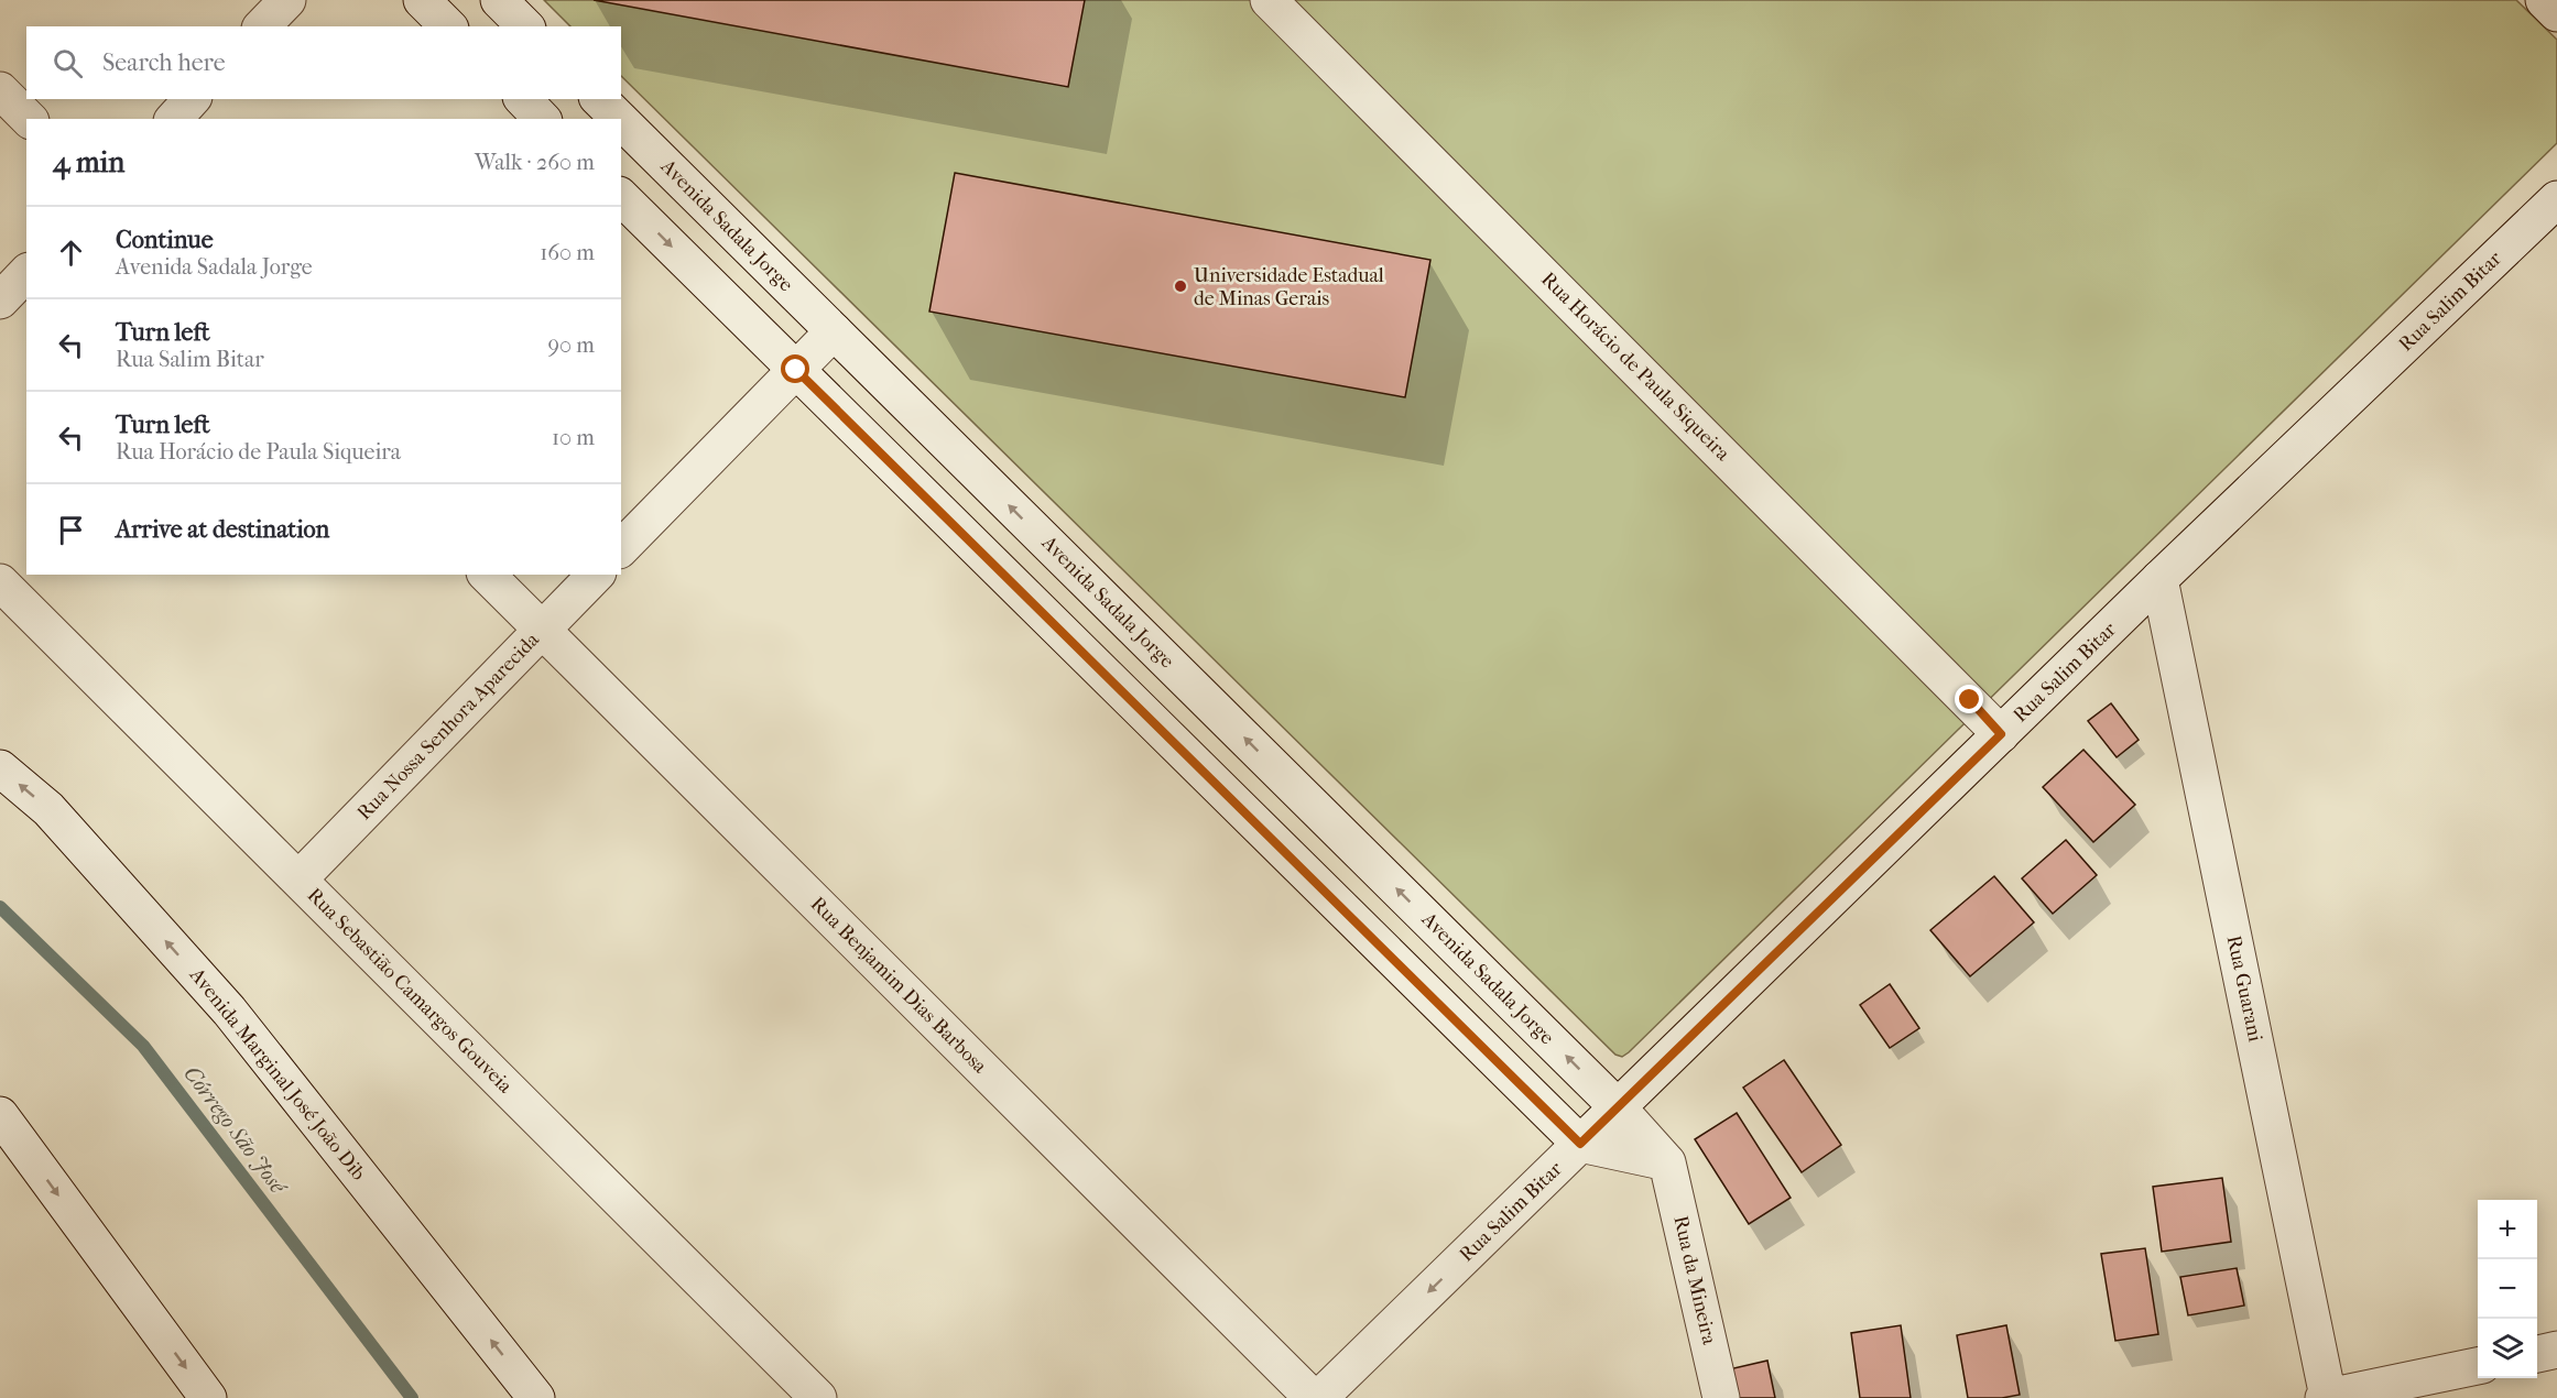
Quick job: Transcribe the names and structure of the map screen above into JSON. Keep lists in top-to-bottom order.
{
  "streets": {
    "street": [
      "Avenida Sadala Jorge",
      "Rua Salim Bitar",
      "Rua Horácio de Paula Siqueira",
      "Rua Nossa Senhora Aparecida",
      "Rua Benjamim Dias Barbosa",
      "Rua Guarani",
      "Rua Sebastião Camargos Gouveia",
      "Avenida Marginal José João Dib",
      "Rua da Mineira"
    ]
  },
  "crossings": [
    ["Avenida Sadala Jorge", "Rua Salim Bitar"],
    ["Avenida Sadala Jorge", "Rua da Mineira"],
    ["Rua Salim Bitar", "Rua Horácio de Paula Siqueira"],
    ["Rua Salim Bitar", "Rua Guarani"],
    ["Rua Salim Bitar", "Rua da Mineira"],
    ["Rua Nossa Senhora Aparecida", "Rua Benjamim Dias Barbosa"],
    ["Rua Nossa Senhora Aparecida", "Rua Sebastião Camargos Gouveia"]
  ],
  "water": ["Córrego São José"],
  "places": ["Universidade Estadual de Minas Gerais"],
  "page": {
    "search": "Search here",
    "heading": ["4 min", "Walk · 260 m"],
    "list": [
      ["Continue", "Avenida Sadala Jorge", "160 m"],
      ["Turn left", "Rua Salim Bitar", "90 m"],
      ["Turn left", "Rua Horácio de Paula Siqueira", "10 m"],
      "Arrive at destination"
    ],
    "map_buttons": ["+", "−"]
  }
}
